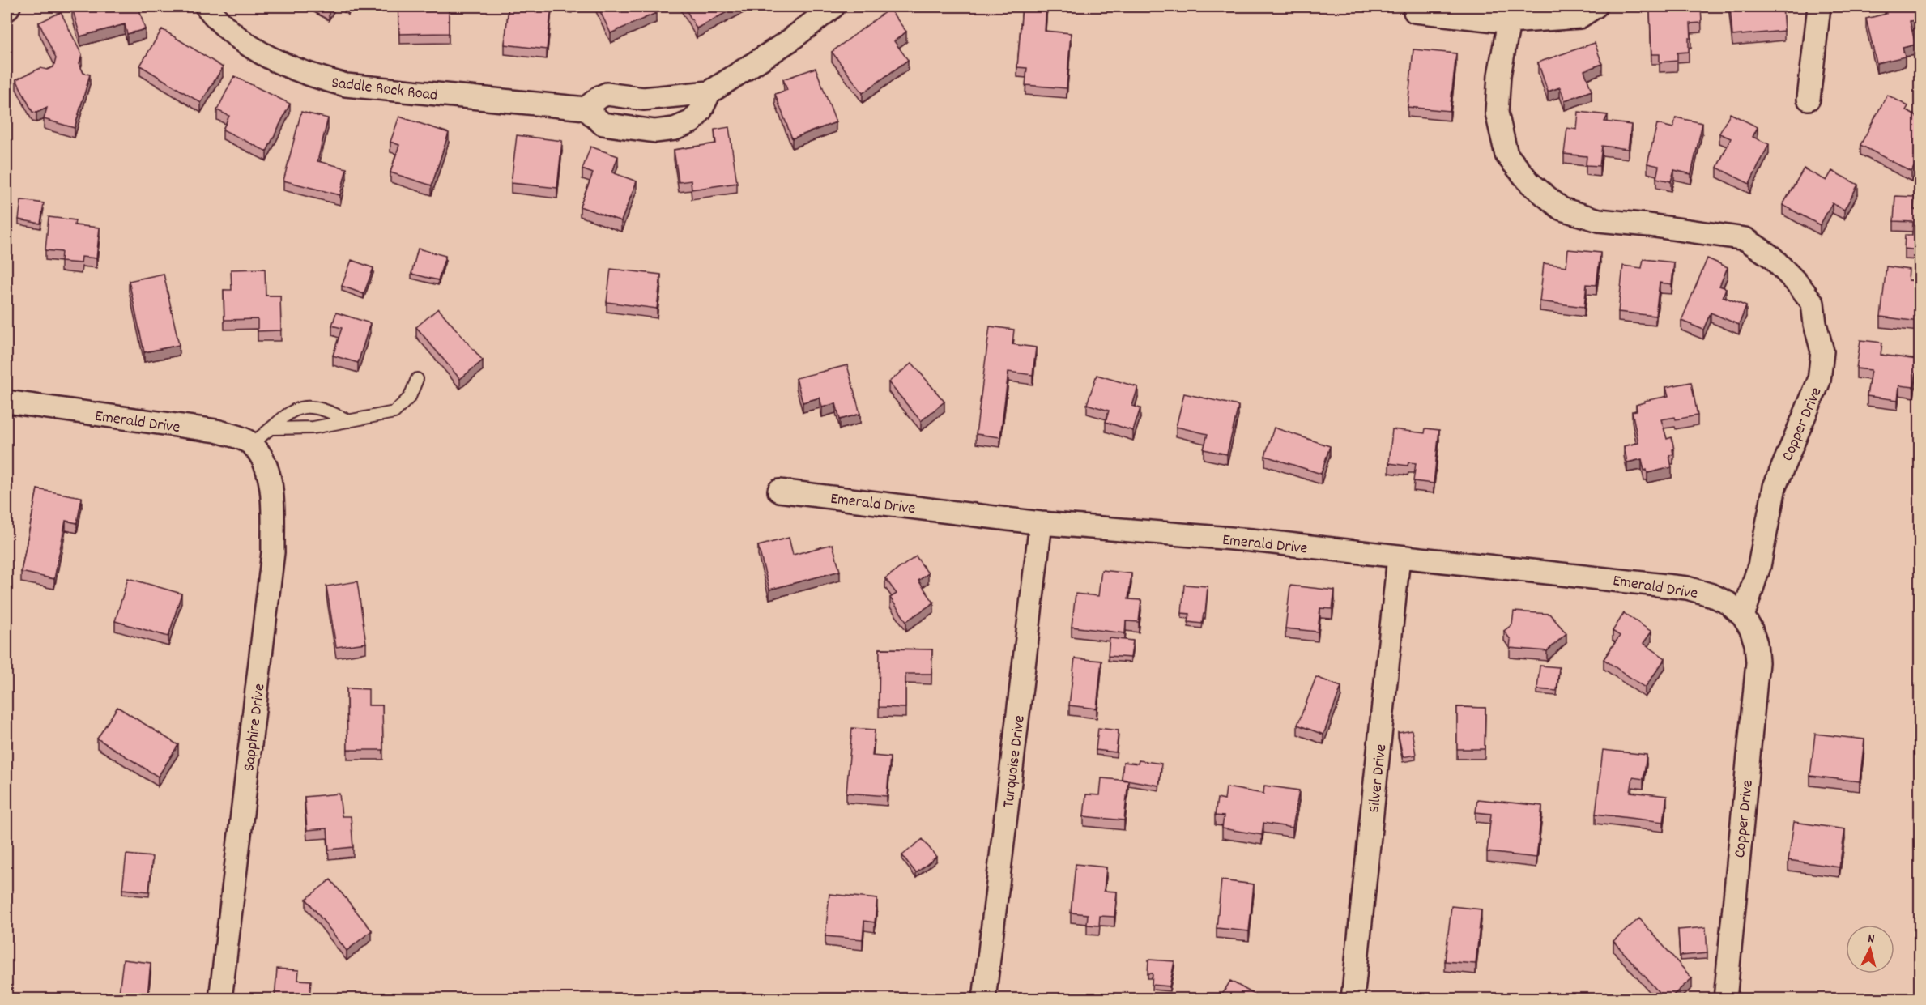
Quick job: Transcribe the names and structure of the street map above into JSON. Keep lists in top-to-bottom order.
{
  "streets": {
    "street": [
      "Saddle Rock Road",
      "Emerald Drive",
      "Copper Drive",
      "Sapphire Drive",
      "Turquoise Drive",
      "Silver Drive"
    ]
  },
  "crossings": [
    ["Emerald Drive", "Copper Drive"],
    ["Emerald Drive", "Sapphire Drive"],
    ["Emerald Drive", "Turquoise Drive"],
    ["Emerald Drive", "Silver Drive"]
  ],
  "north": "top"
}
